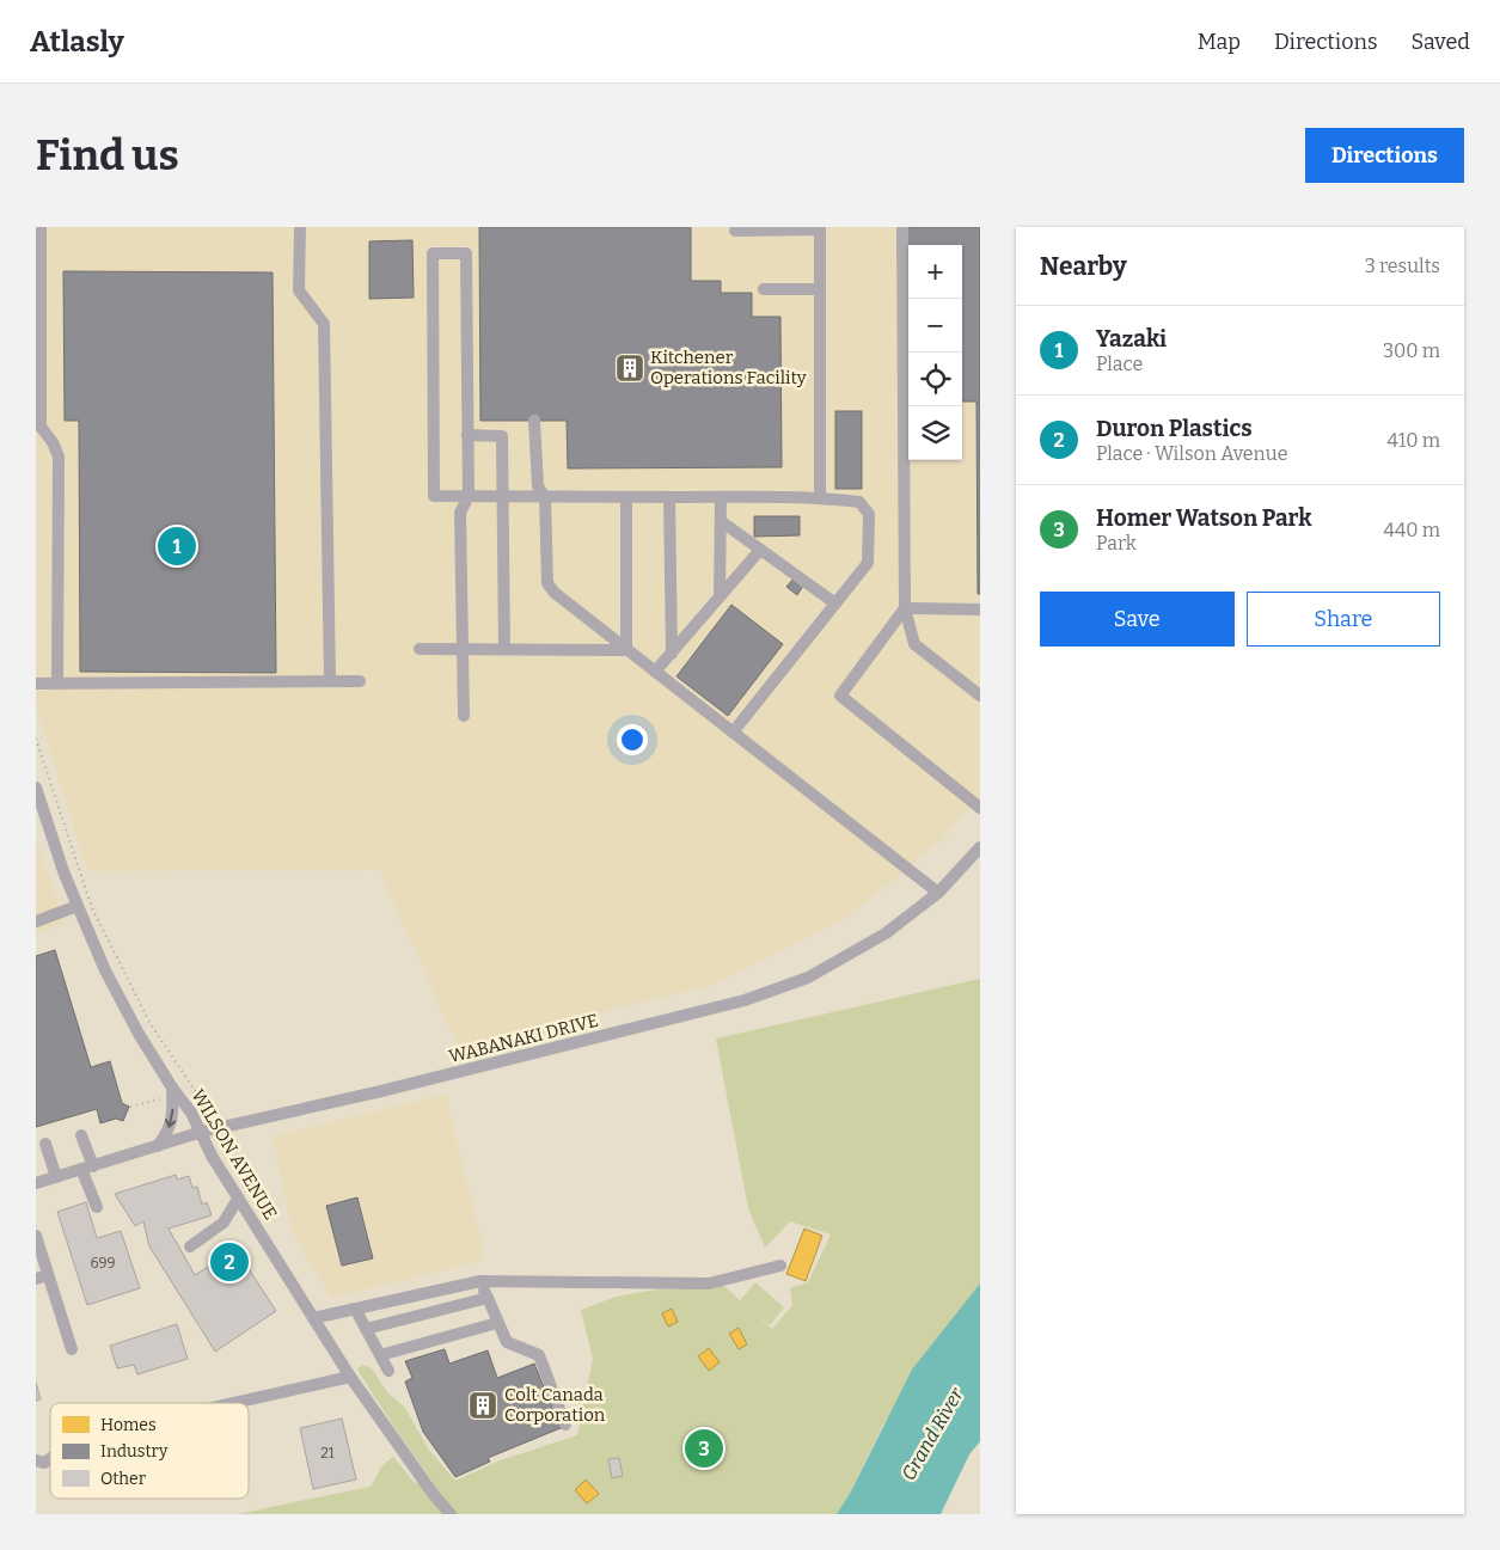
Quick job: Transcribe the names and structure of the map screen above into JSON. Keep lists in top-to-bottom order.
{
  "streets": {
    "street": ["WABANAKI DRIVE", "WILSON AVENUE"]
  },
  "crossings": [
    ["WABANAKI DRIVE", "WILSON AVENUE"]
  ],
  "water": ["Grand River"],
  "places": {
    "building": ["Kitchener Operations Facility", "Colt Canada Corporation"]
  },
  "house_numbers": ["699", "21"],
  "legend": ["Homes", "Industry", "Other"],
  "page": {
    "header": "Atlasly",
    "nav": ["Map", "Directions", "Saved"],
    "buttons": [
      "Directions",
      ["Save", "Share"]
    ],
    "title": "Find us",
    "heading": ["Nearby", "3 results"],
    "map_buttons": ["+", "−"],
    "list": [
      {
        "mark": "1",
        "name": "Yazaki",
        "note": "Place",
        "value": "300 m"
      },
      {
        "mark": "2",
        "name": "Duron Plastics",
        "note": "Place · Wilson Avenue",
        "value": "410 m"
      },
      {
        "mark": "3",
        "name": "Homer Watson Park",
        "note": "Park",
        "value": "440 m"
      }
    ],
    "pins": ["1", "2", "3"]
  }
}
